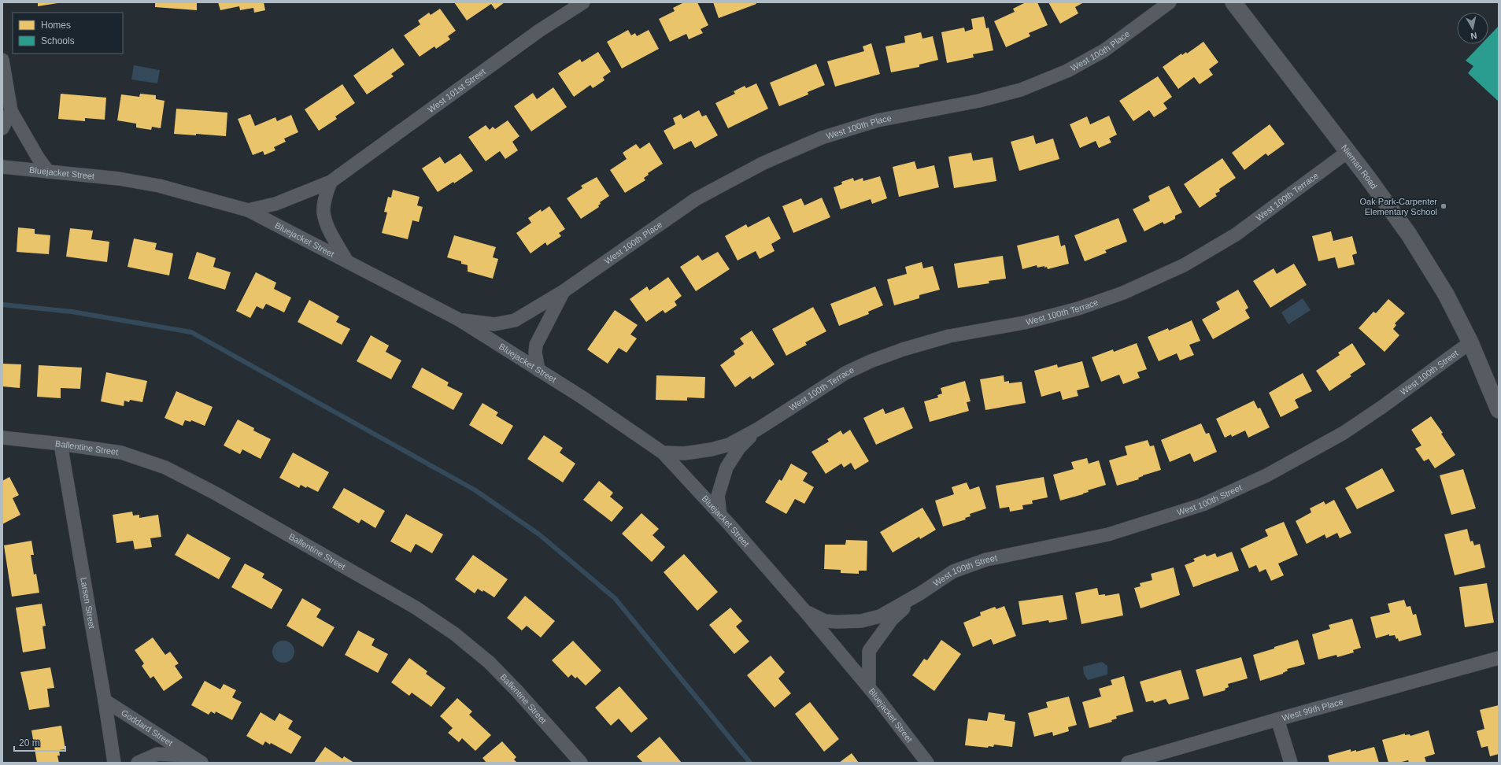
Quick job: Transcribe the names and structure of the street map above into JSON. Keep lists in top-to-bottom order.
{
  "streets": {
    "street": [
      "West 100th Place",
      "West 101st Street",
      "Nieman Road",
      "Bluejacket Street",
      "West 100th Terrace",
      "West 100th Street",
      "Ballentine Street",
      "Larsen Street",
      "West 99th Place",
      "Goddard Street"
    ]
  },
  "crossings": [
    ["West 100th Place", "Bluejacket Street"],
    ["West 101st Street", "Bluejacket Street"],
    ["Nieman Road", "West 100th Terrace"],
    ["Nieman Road", "West 100th Street"],
    ["Bluejacket Street", "West 100th Terrace"],
    ["Bluejacket Street", "West 100th Street"],
    ["Ballentine Street", "Larsen Street"],
    ["Larsen Street", "Goddard Street"]
  ],
  "places": ["Oak Park-Carpenter Elementary School"],
  "legend": ["Homes", "Schools"],
  "scale_bar": "20 m",
  "north": "bottom"
}
